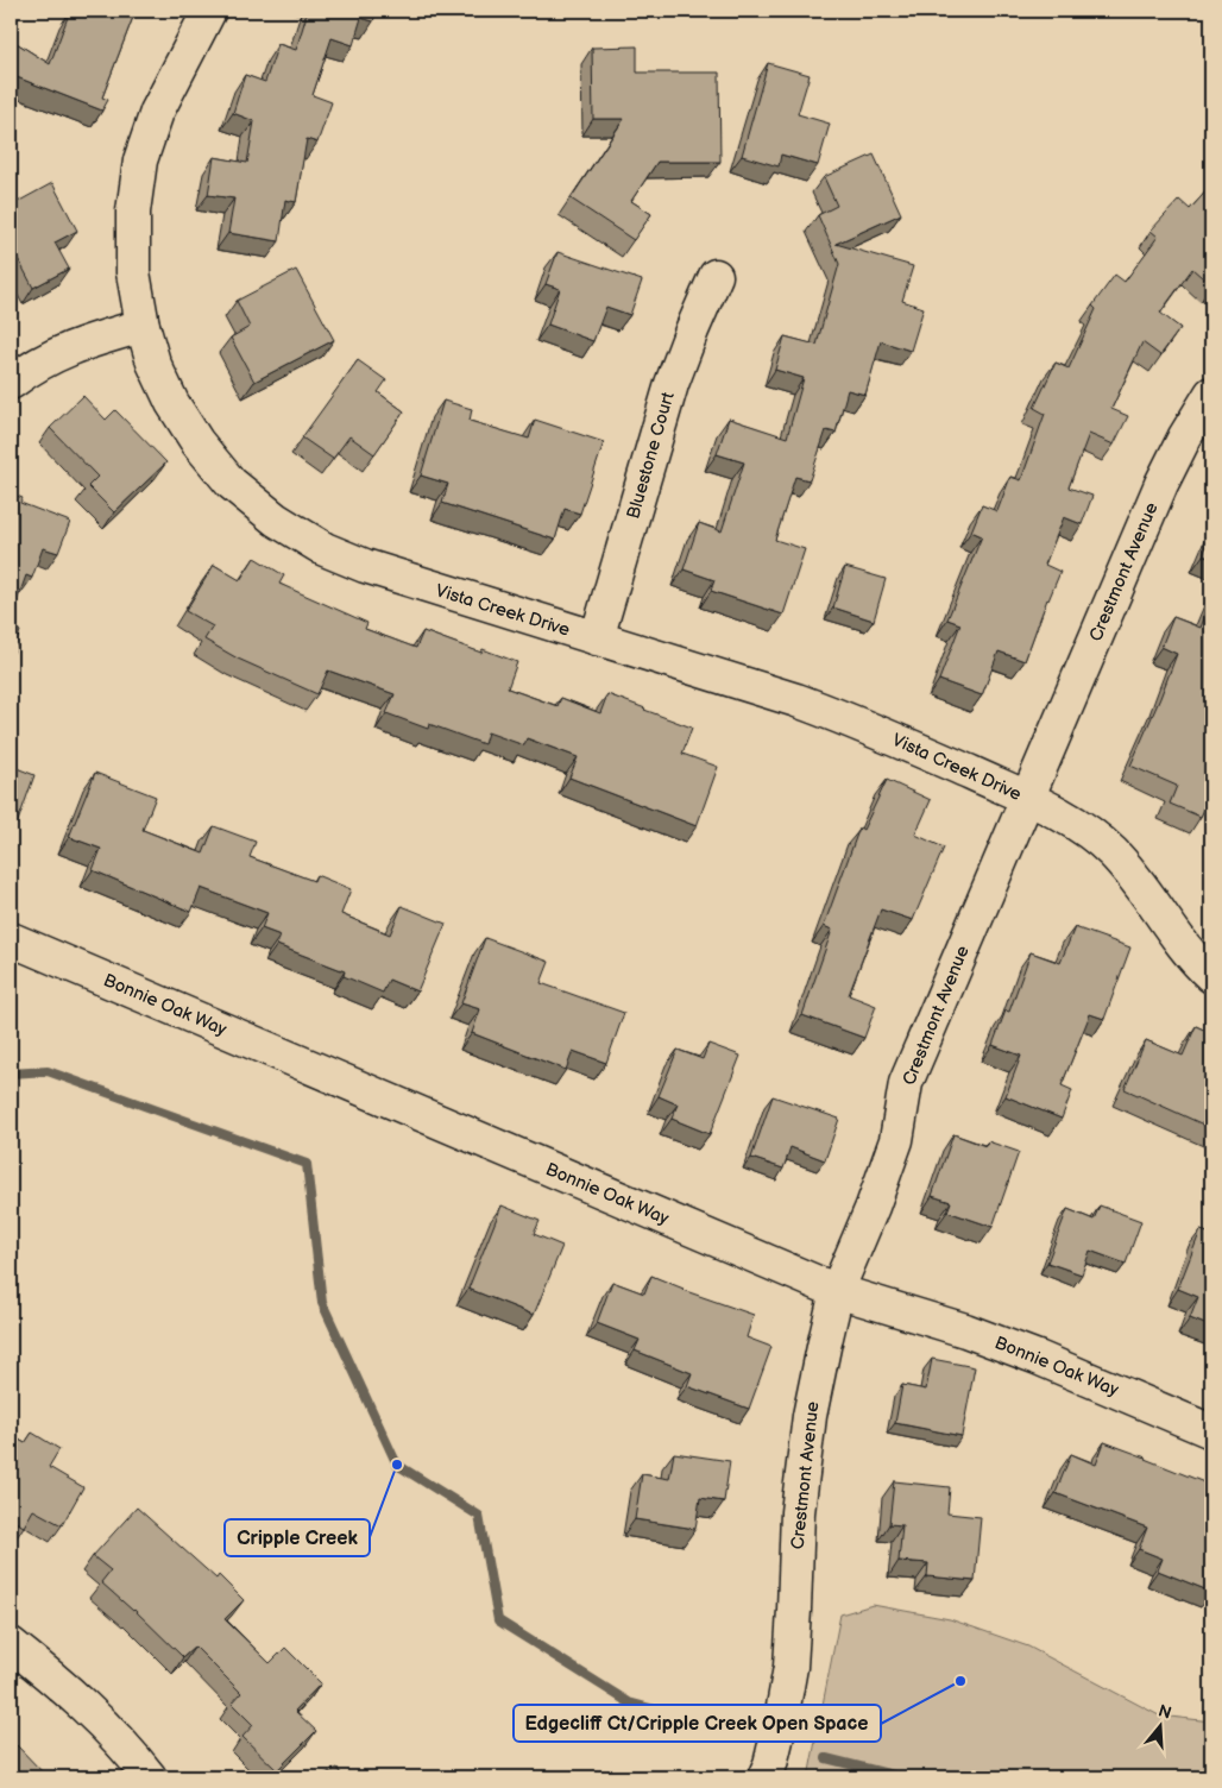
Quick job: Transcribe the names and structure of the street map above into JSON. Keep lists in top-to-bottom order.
{
  "streets": {
    "street": [
      "Bluestone Court",
      "Crestmont Avenue",
      "Vista Creek Drive",
      "Bonnie Oak Way"
    ]
  },
  "crossings": [
    ["Bluestone Court", "Vista Creek Drive"],
    ["Crestmont Avenue", "Vista Creek Drive"],
    ["Crestmont Avenue", "Bonnie Oak Way"]
  ],
  "places": ["Cripple Creek", "Edgecliff Ct/Cripple Creek Open Space"],
  "north": "top"
}
